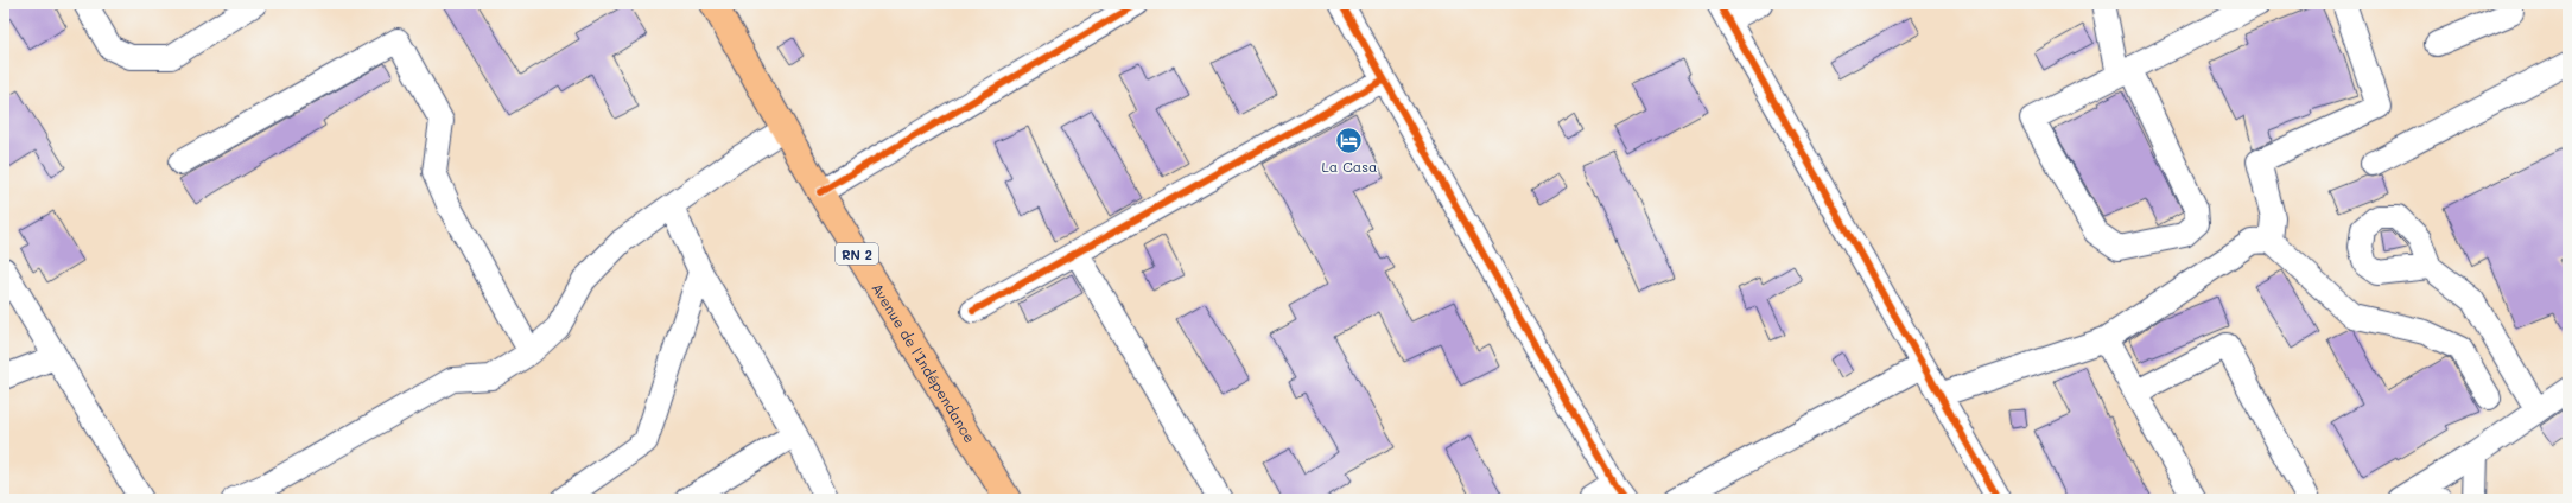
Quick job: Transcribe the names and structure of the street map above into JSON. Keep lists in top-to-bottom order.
{
  "streets": {
    "main road": ["RN 2", "Avenue de l'Indépendance"]
  },
  "places": {
    "hotel": ["La Casa"]
  }
}
